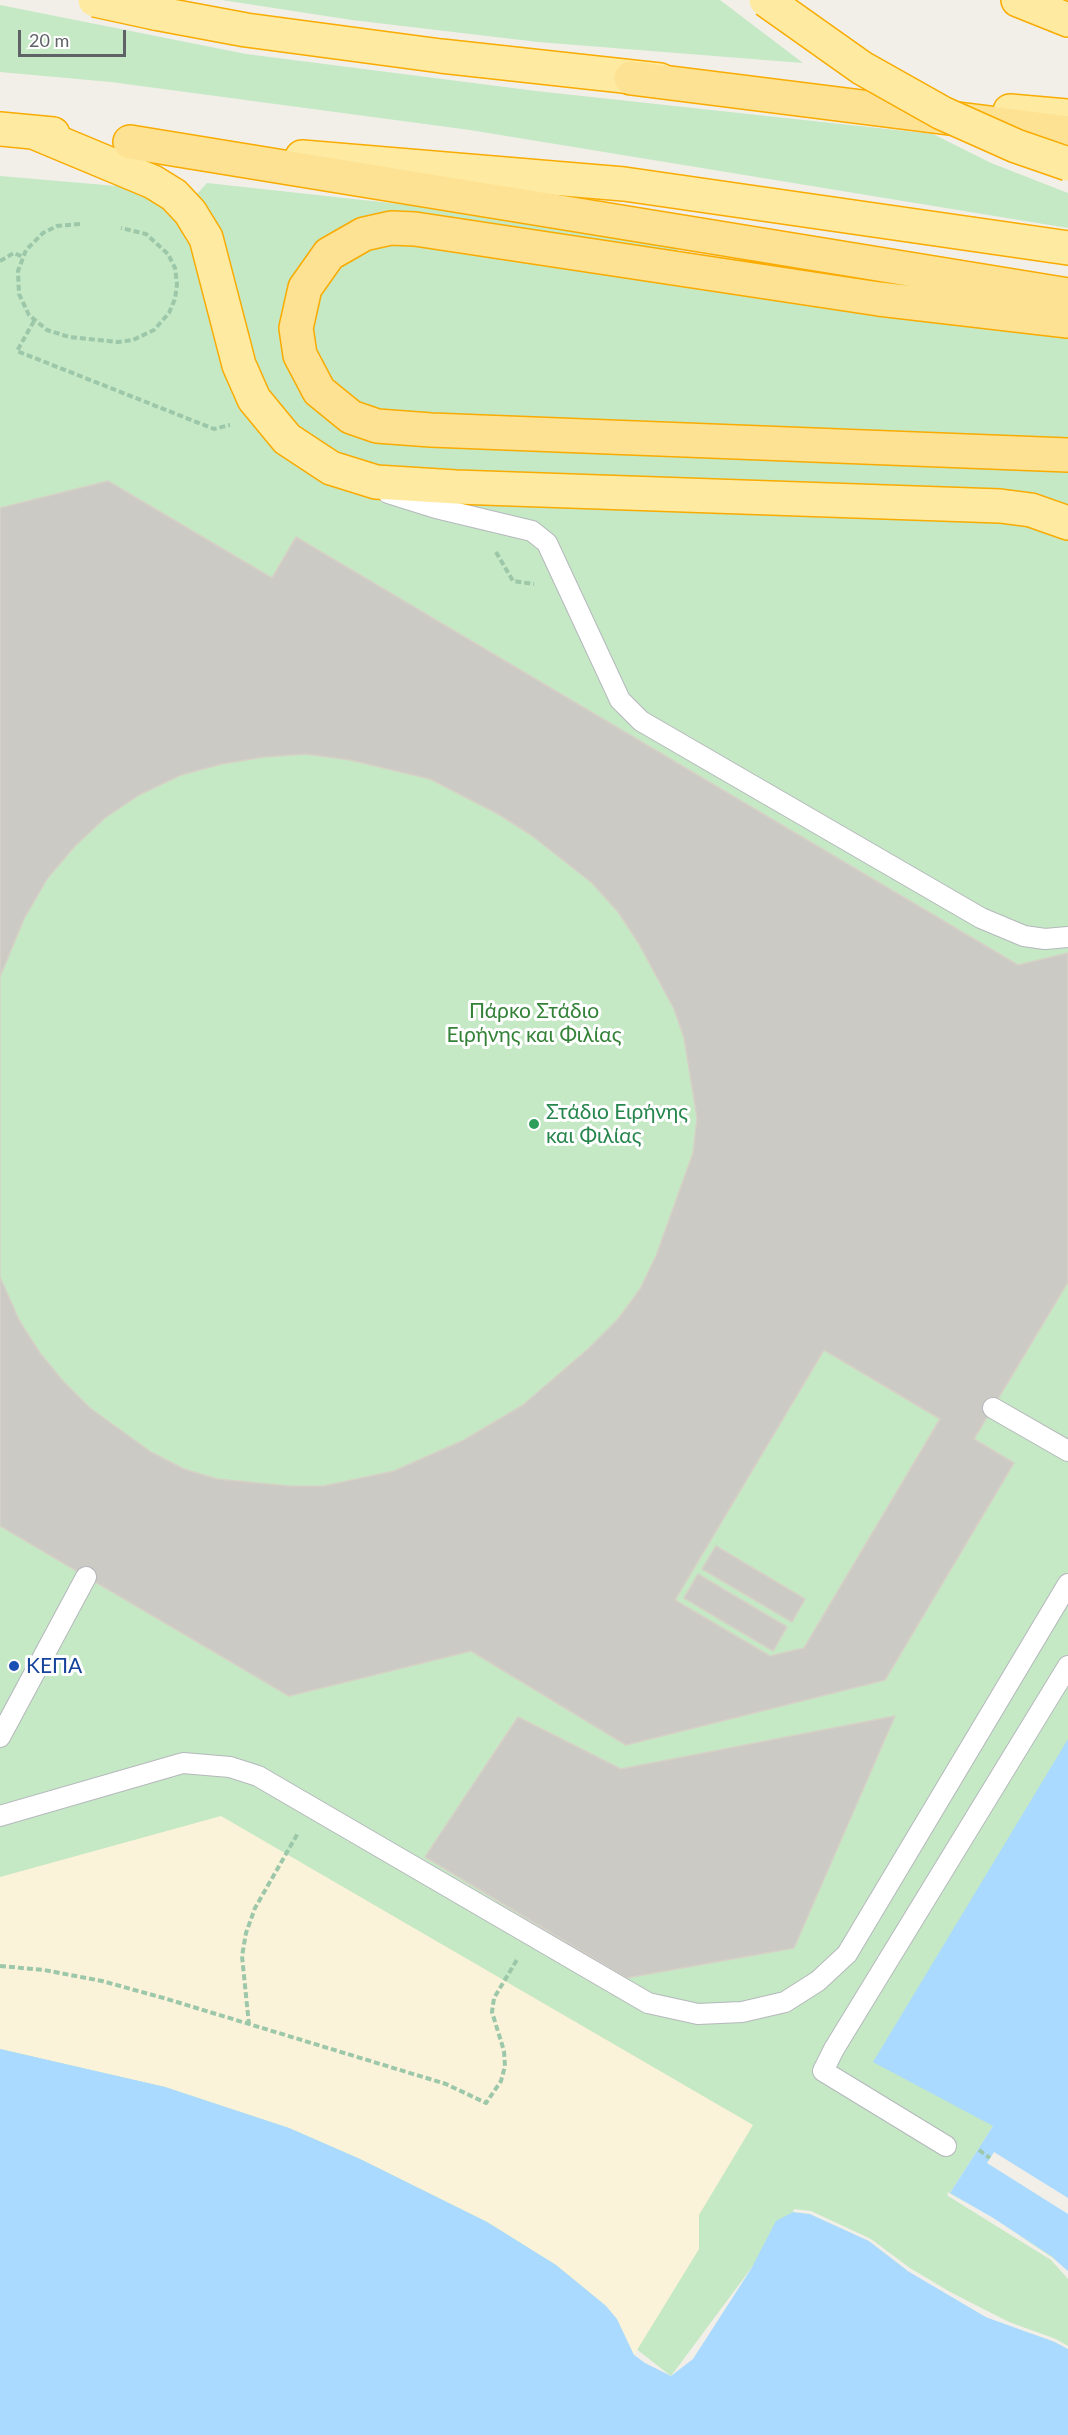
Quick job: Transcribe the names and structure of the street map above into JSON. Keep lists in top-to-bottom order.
{
  "parks": ["Πάρκο Στάδιο Ειρήνης και Φιλίας"],
  "places": ["Στάδιο Ειρήνης και Φιλίας", "ΚΕΠΑ"],
  "scale_bar": "20 m"
}
